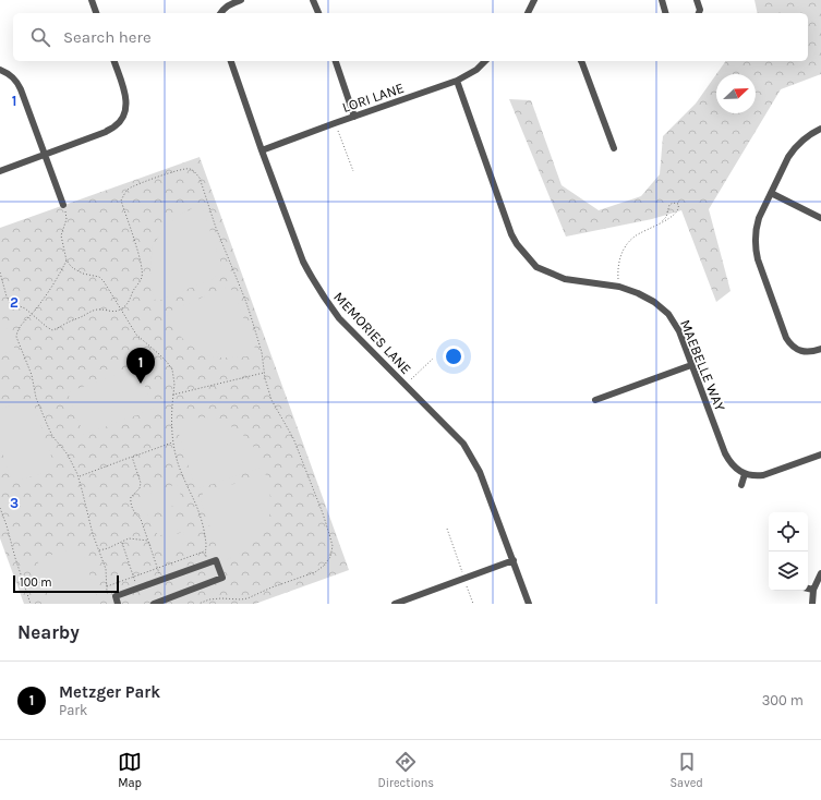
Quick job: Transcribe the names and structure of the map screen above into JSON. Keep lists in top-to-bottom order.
{
  "streets": {
    "street": ["LORI LANE", "MEMORIES LANE", "MAEBELLE WAY"]
  },
  "crossings": [
    ["LORI LANE", "MEMORIES LANE"],
    ["LORI LANE", "MAEBELLE WAY"]
  ],
  "scale_bar": "100 m",
  "north": "top right",
  "page": {
    "search": "Search here",
    "pins": "1",
    "scale": "100 m",
    "heading": "Nearby",
    "list": [
      {
        "mark": "1",
        "name": "Metzger Park",
        "note": "Park",
        "value": "300 m"
      }
    ],
    "nav": ["Map", "Directions", "Saved"]
  },
  "grid": {
    "rows": ["1", "2", "3"]
  }
}
